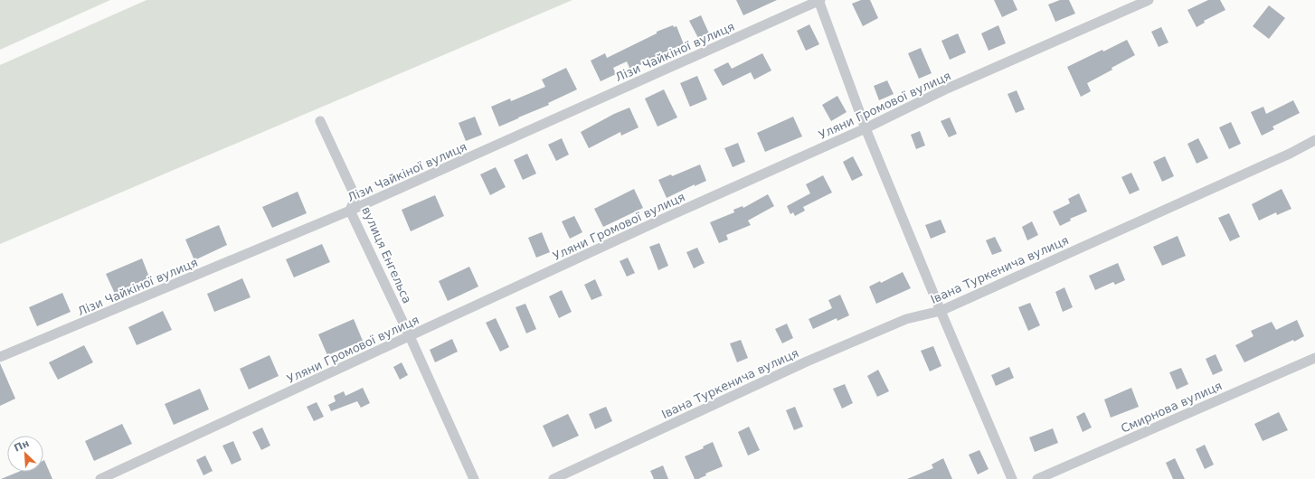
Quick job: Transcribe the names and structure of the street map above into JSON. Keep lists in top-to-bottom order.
{
  "streets": {
    "street": [
      "Лізи Чайкіної вулиця",
      "Уляни Громової вулиця",
      "вулиця Енгельса",
      "Івана Туркенича вулиця",
      "Смирнова вулиця"
    ]
  },
  "crossings": [
    ["Лізи Чайкіної вулиця", "вулиця Енгельса"],
    ["Уляни Громової вулиця", "вулиця Енгельса"]
  ],
  "north": "top left"
}
